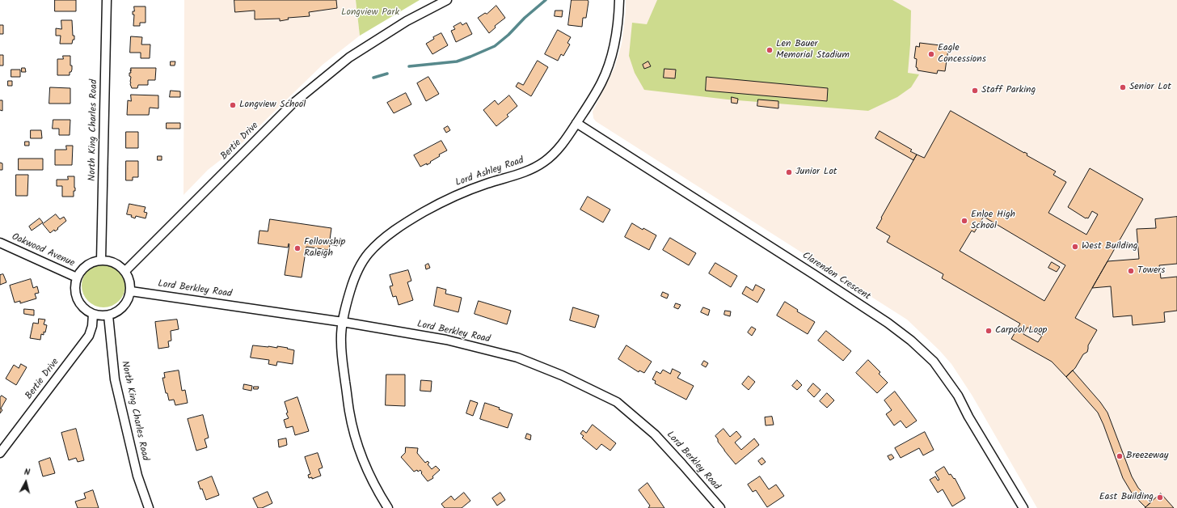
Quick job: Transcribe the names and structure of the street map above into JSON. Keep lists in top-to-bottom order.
{
  "streets": {
    "street": [
      "North King Charles Road",
      "Bertie Drive",
      "Lord Ashley Road",
      "Oakwood Avenue",
      "Clarendon Crescent",
      "Lord Berkley Road"
    ]
  },
  "crossings": [
    ["North King Charles Road", "Bertie Drive"],
    ["North King Charles Road", "Oakwood Avenue"],
    ["North King Charles Road", "Lord Berkley Road"],
    ["Bertie Drive", "Oakwood Avenue"],
    ["Bertie Drive", "Lord Berkley Road"],
    ["Lord Ashley Road", "Clarendon Crescent"],
    ["Lord Ashley Road", "Lord Berkley Road"],
    ["Oakwood Avenue", "Lord Berkley Road"]
  ],
  "parks": ["Longview Park"],
  "places": [
    "Len Bauer Memorial Stadium",
    "Eagle Concessions",
    "Senior Lot",
    "Staff Parking",
    "Longview School",
    "Junior Lot",
    "Enloe High School",
    "West Building",
    "Fellowship Raleigh",
    "Towers",
    "Carpool Loop",
    "Breezeway",
    "East Building"
  ],
  "north": "top"
}
